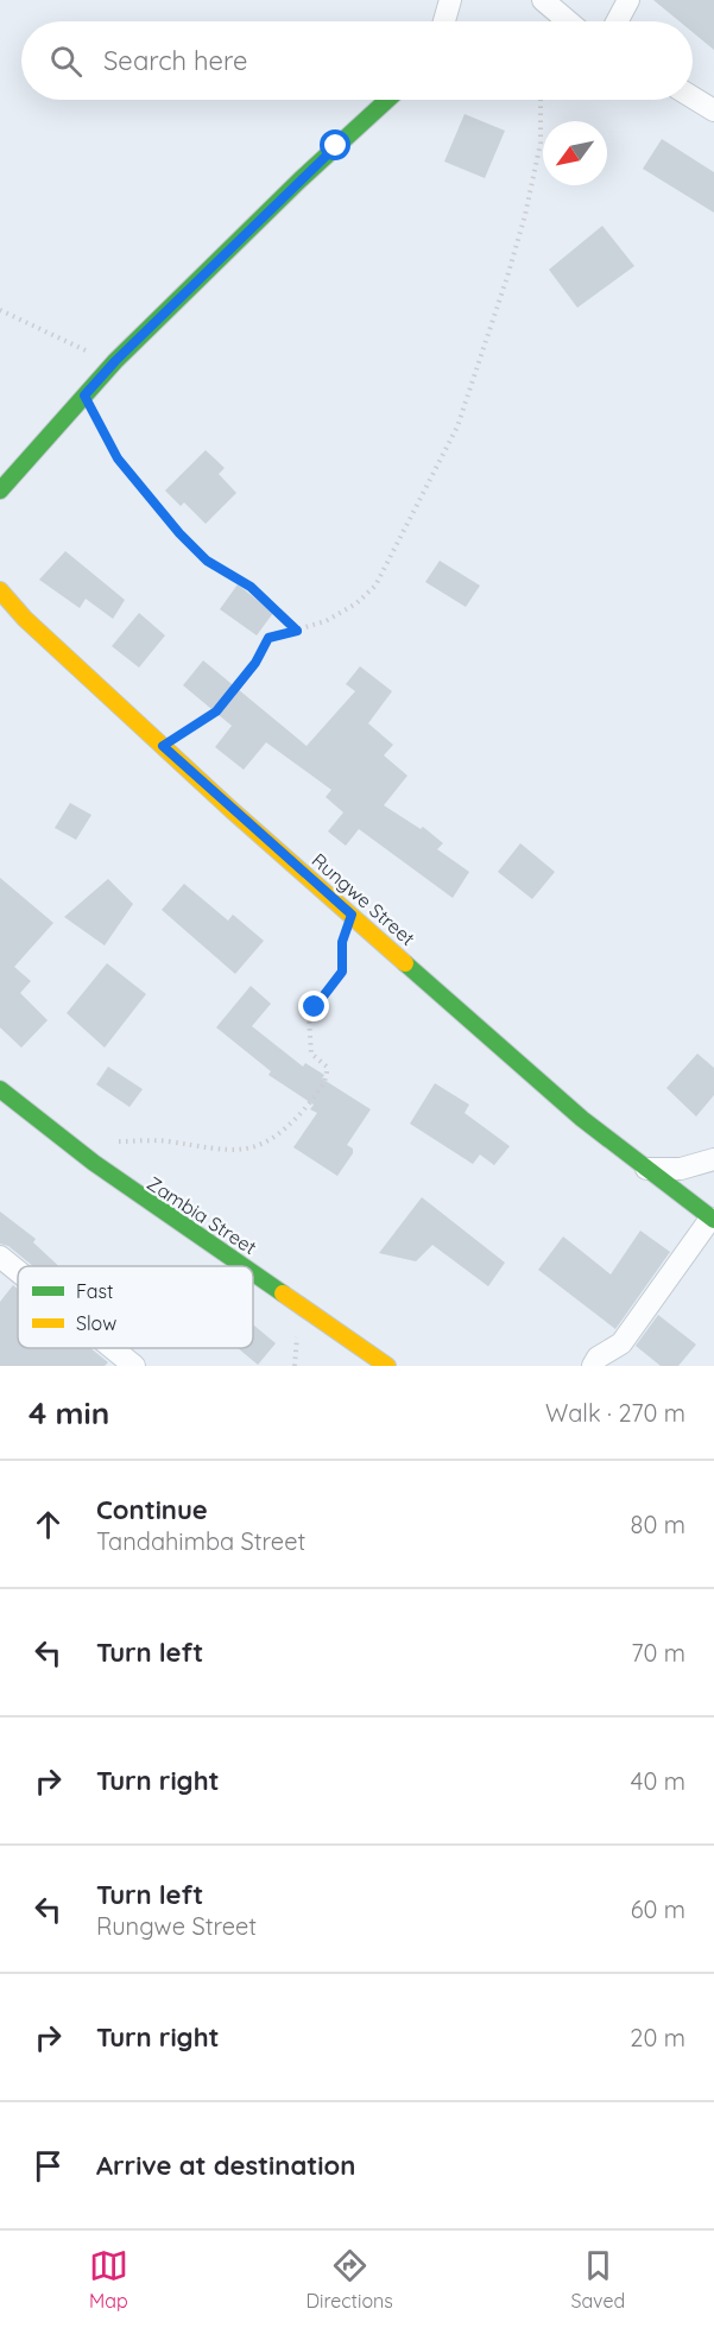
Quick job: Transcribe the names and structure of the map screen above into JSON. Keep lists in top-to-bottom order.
{
  "streets": {
    "street": ["Rungwe Street", "Zambia Street"]
  },
  "legend": ["Fast", "Slow"],
  "north": "bottom left",
  "page": {
    "search": "Search here",
    "heading": ["4 min", "Walk · 270 m"],
    "list": [
      ["Continue", "Tandahimba Street", "80 m"],
      ["Turn left", "70 m"],
      ["Turn right", "40 m"],
      ["Turn left", "Rungwe Street", "60 m"],
      ["Turn right", "20 m"],
      "Arrive at destination"
    ],
    "nav": ["Map", "Directions", "Saved"]
  }
}
